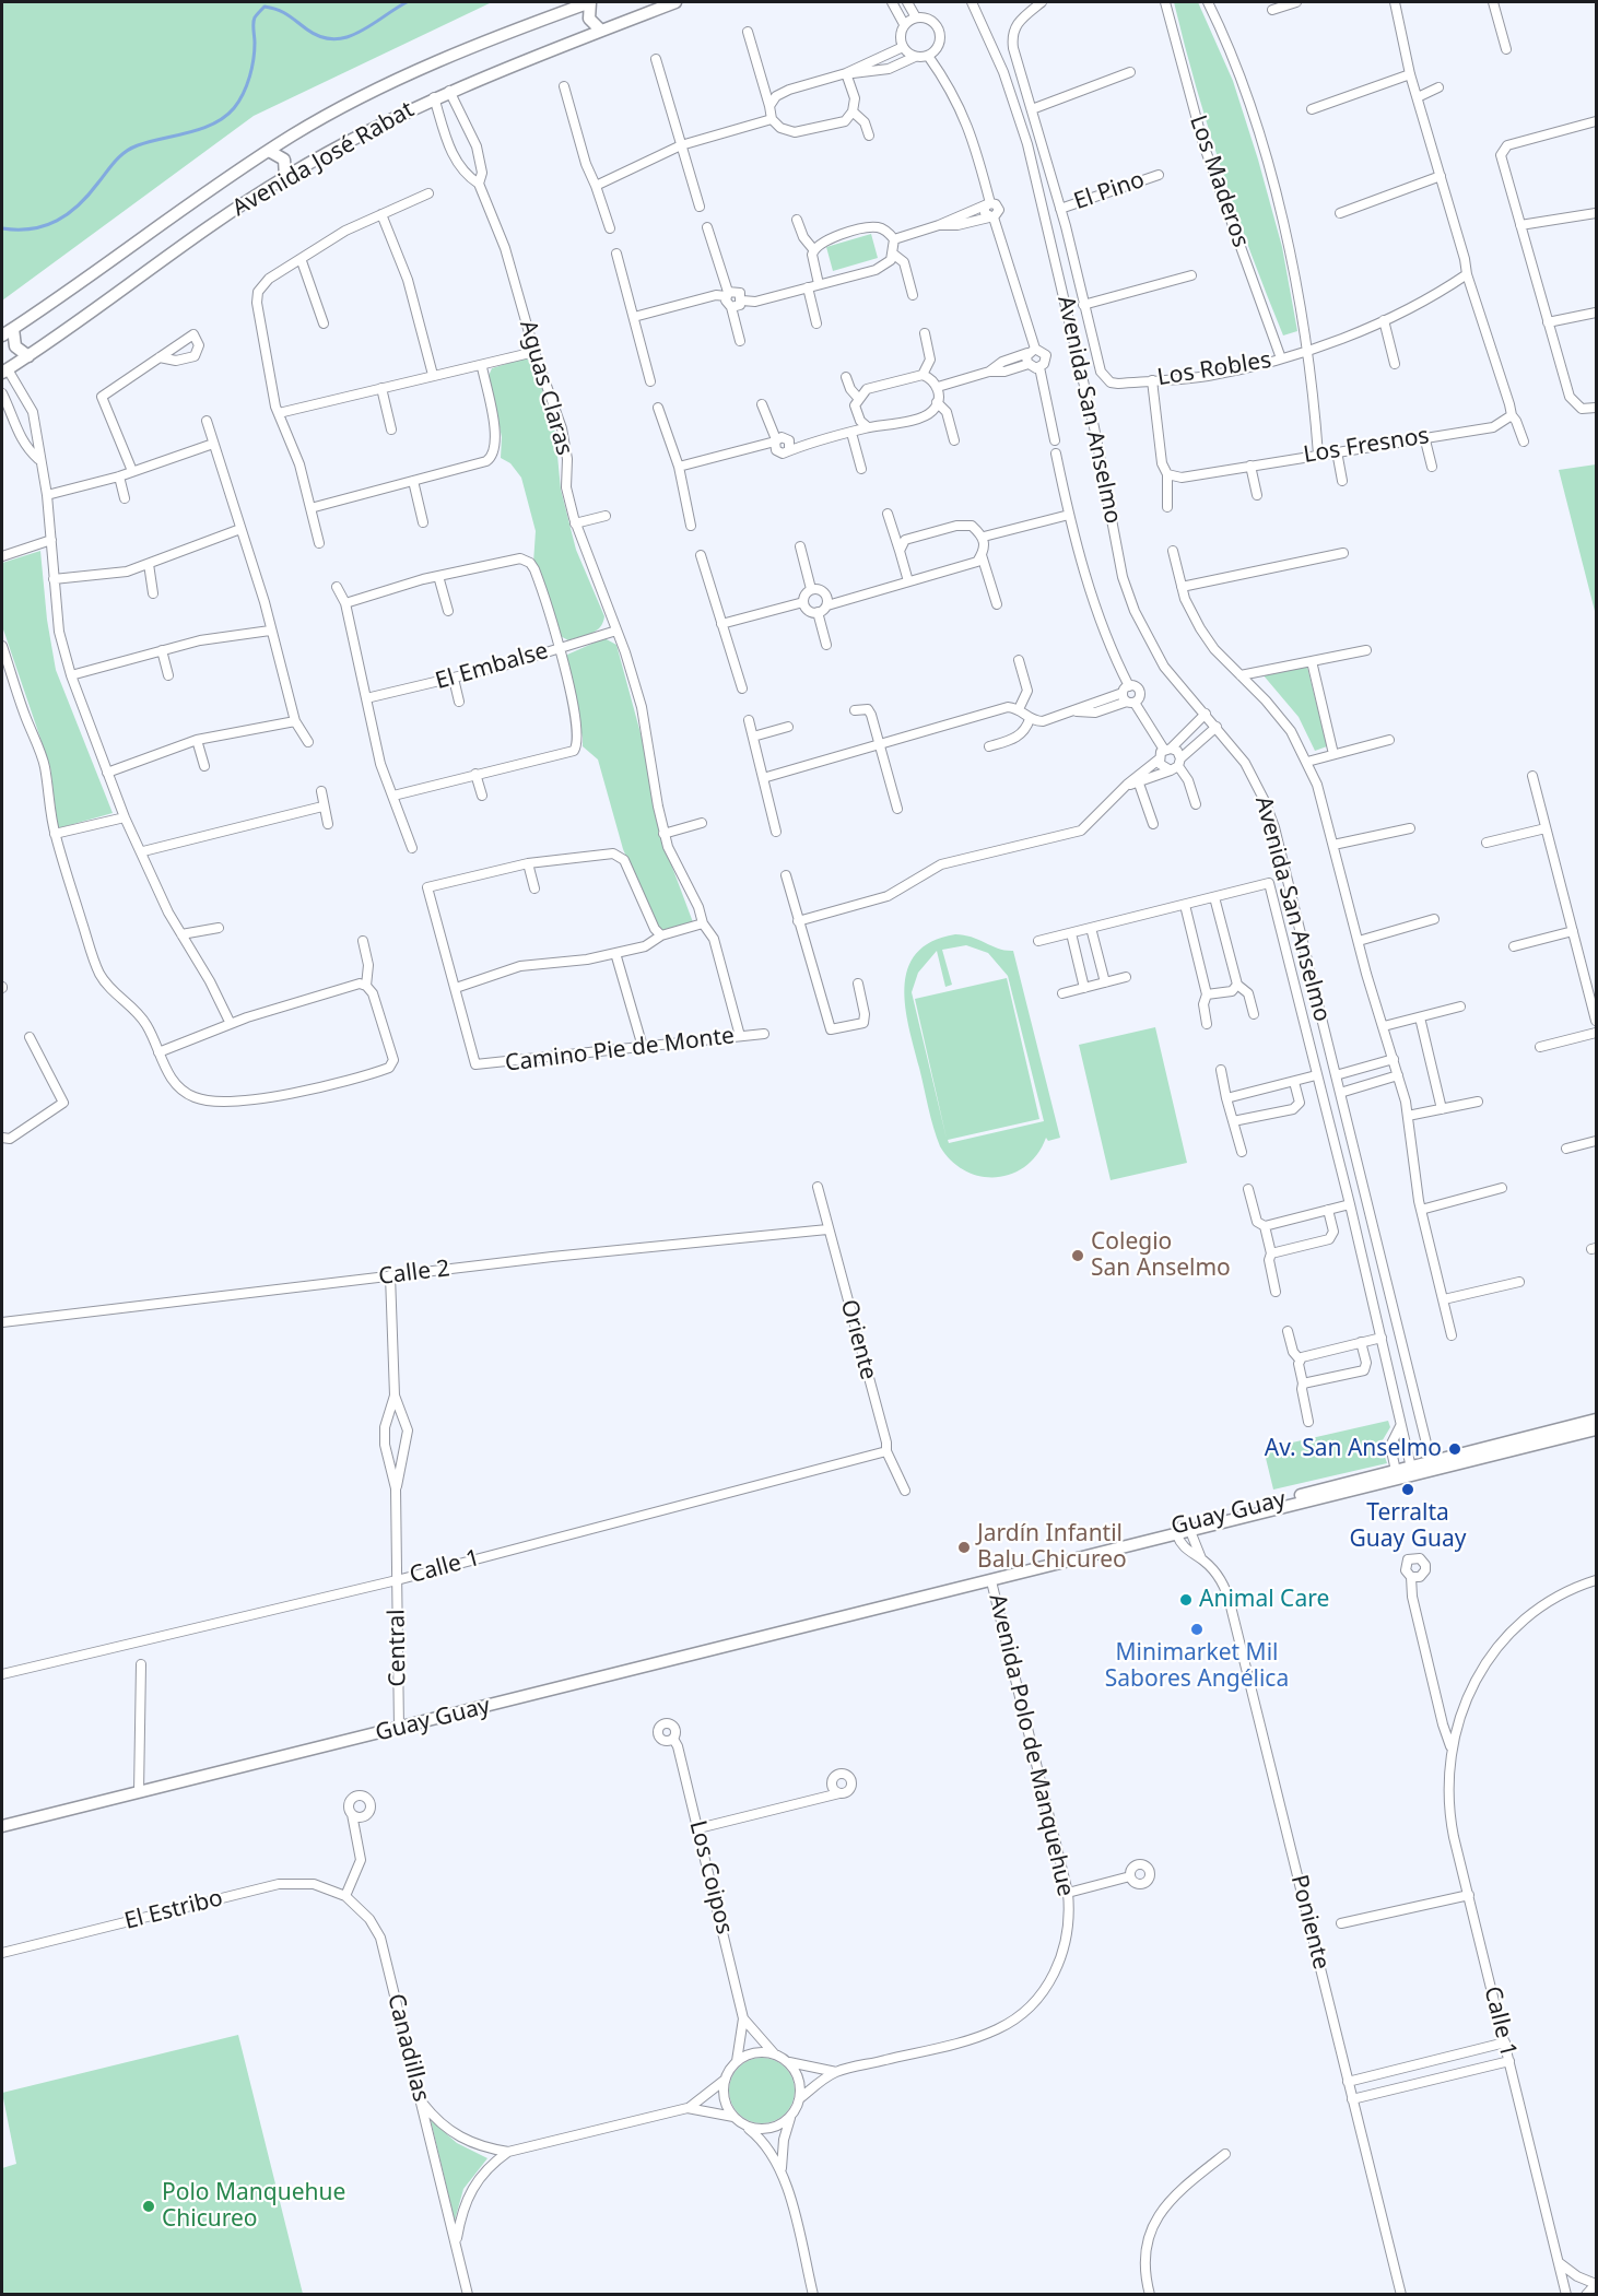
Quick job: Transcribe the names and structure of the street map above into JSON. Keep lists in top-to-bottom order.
{
  "streets": {
    "street": [
      "Avenida José Rabat",
      "Los Maderos",
      "El Pino",
      "Los Robles",
      "Aguas Claras",
      "Avenida San Anselmo",
      "Los Fresnos",
      "El Embalse",
      "Camino Pie de Monte",
      "Calle 2",
      "Oriente",
      "Guay Guay",
      "Calle 1",
      "Central",
      "Avenida Polo de Manquehue",
      "Los Coipos",
      "El Estribo",
      "Poniente",
      "Canadillas"
    ]
  },
  "crossings": [
    ["Avenida José Rabat", "Aguas Claras"],
    ["Los Maderos", "Los Robles"],
    ["Los Maderos", "Los Fresnos"],
    ["El Pino", "Los Robles"],
    ["Aguas Claras", "El Embalse"],
    ["Aguas Claras", "Camino Pie de Monte"],
    ["Avenida San Anselmo", "Guay Guay"],
    ["Calle 2", "Oriente"],
    ["Calle 2", "Central"],
    ["Oriente", "Calle 1"],
    ["Guay Guay", "Central"],
    ["Guay Guay", "Avenida Polo de Manquehue"],
    ["Guay Guay", "Poniente"],
    ["Calle 1", "Central"],
    ["Avenida Polo de Manquehue", "Los Coipos"],
    ["El Estribo", "Canadillas"]
  ],
  "places": [
    "Colegio San Anselmo",
    "Av. San Anselmo",
    "Terralta Guay Guay",
    "Jardín Infantil Balu Chicureo",
    "Animal Care",
    "Minimarket Mil Sabores Angélica",
    "Polo Manquehue Chicureo"
  ]
}
